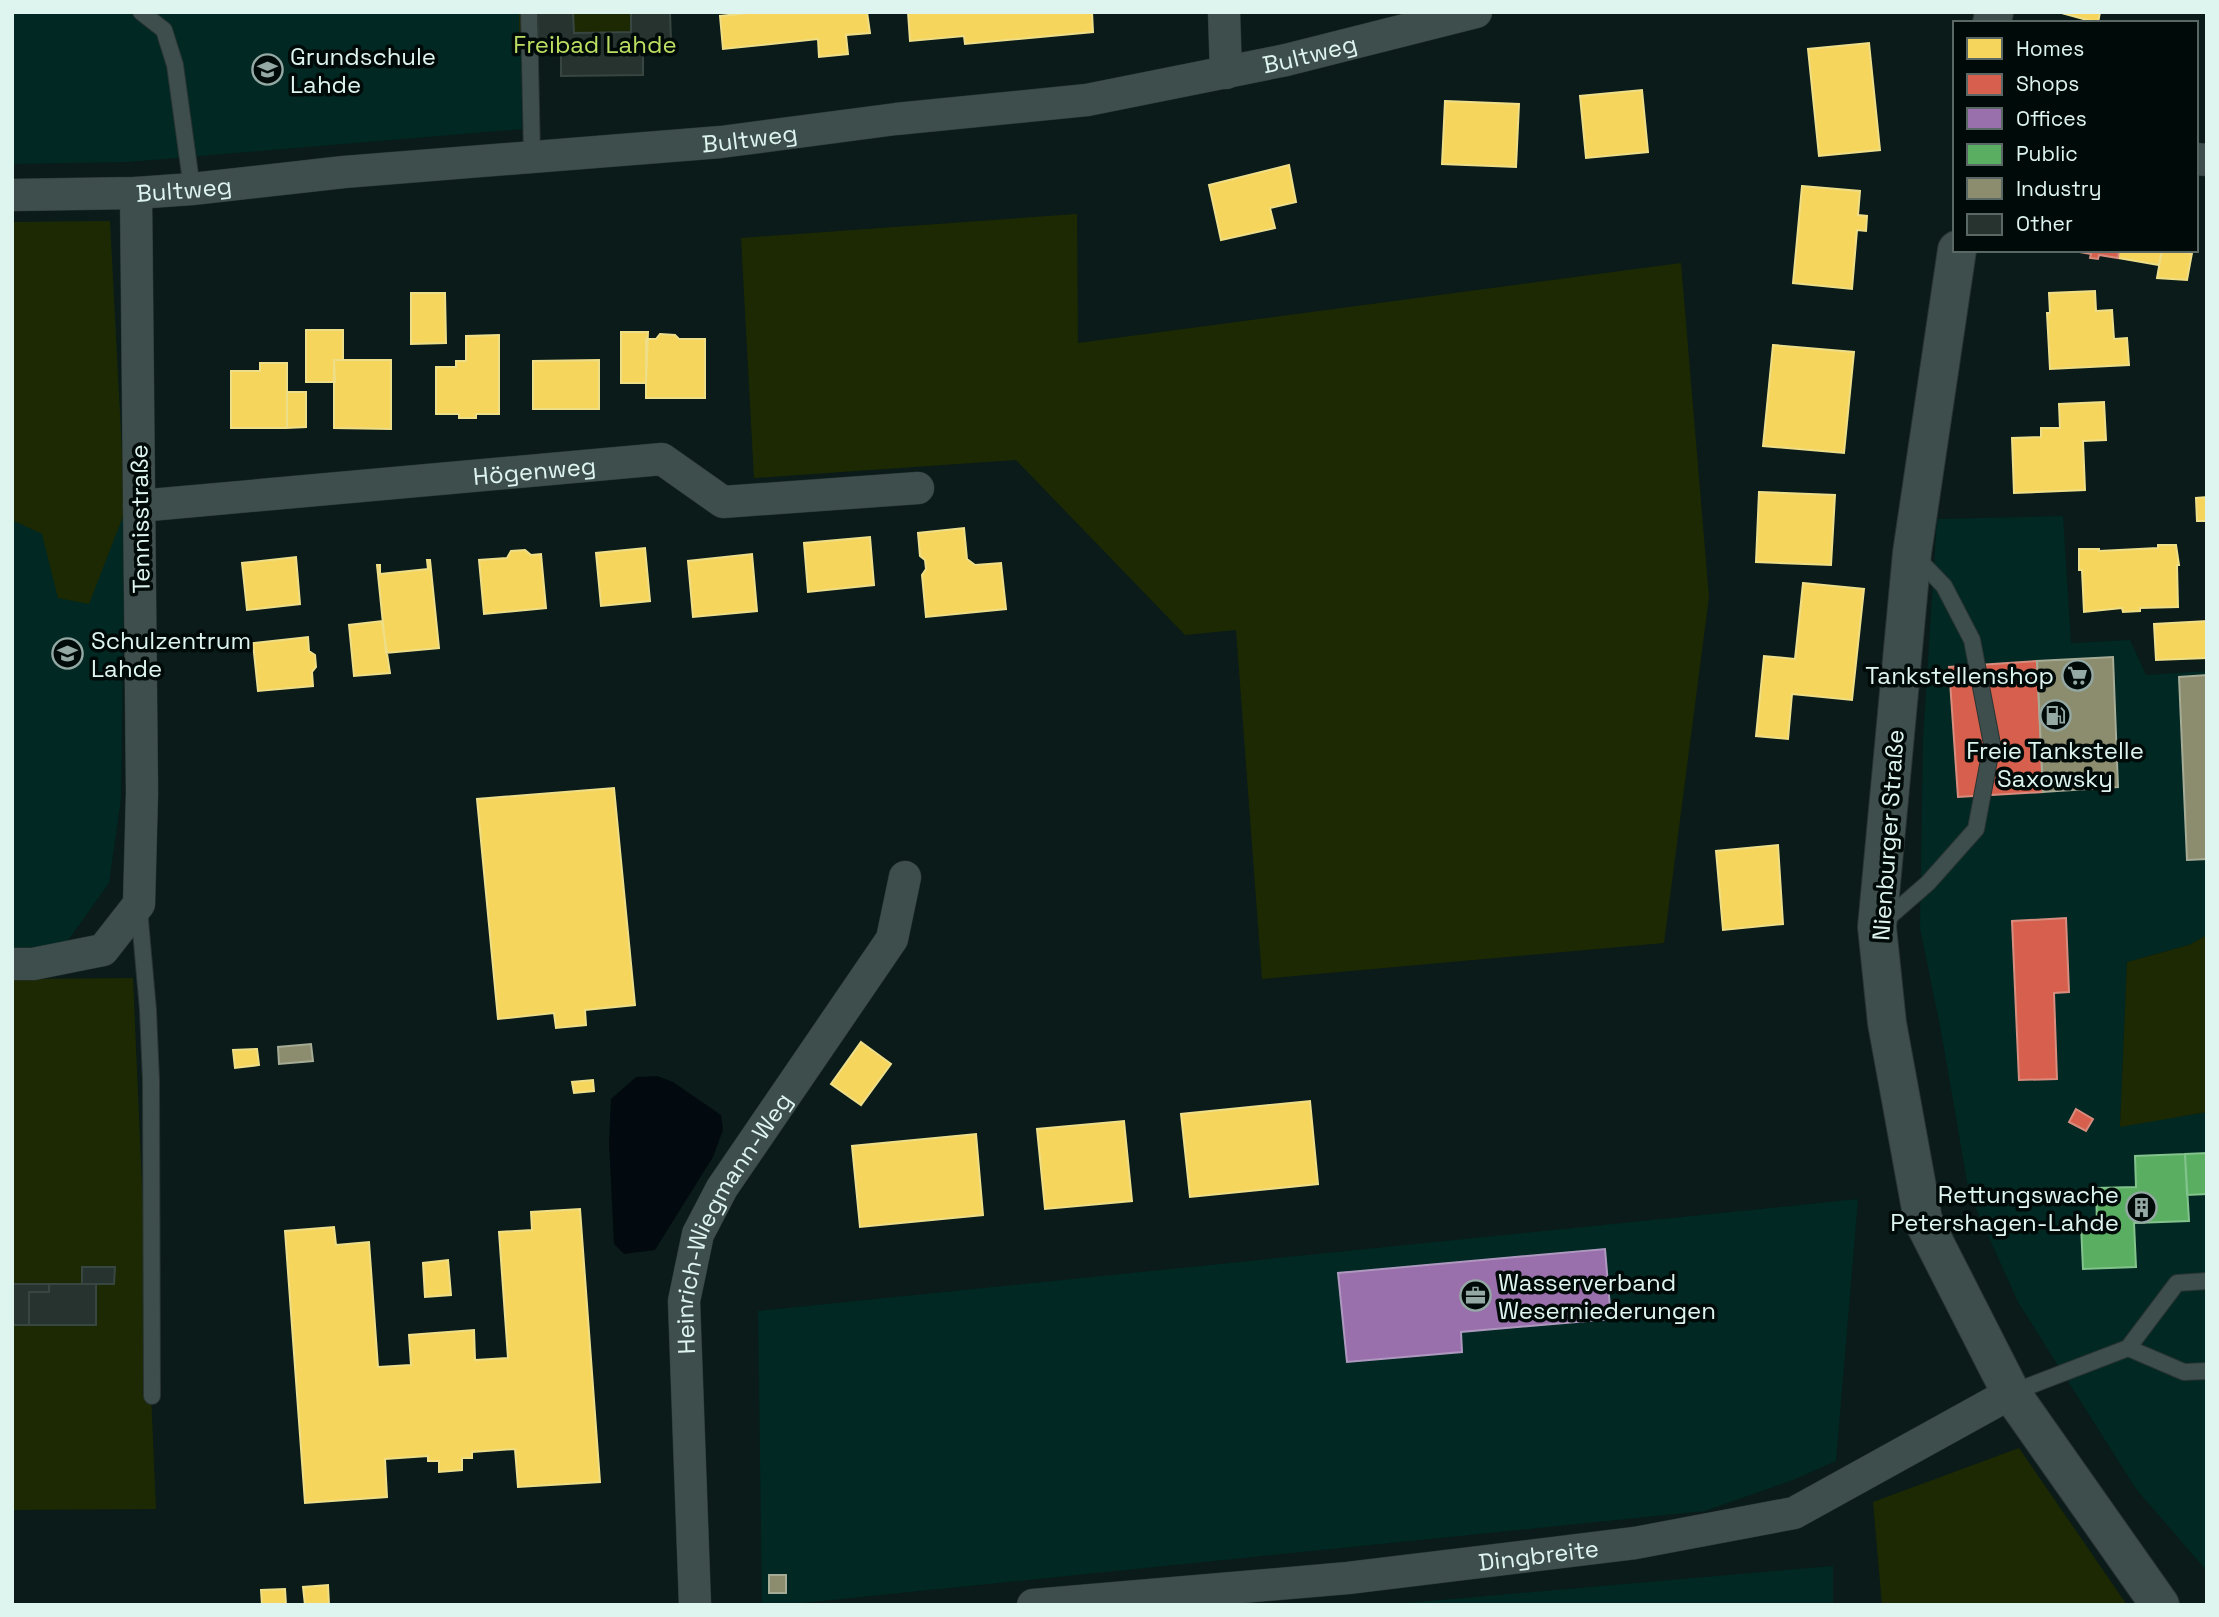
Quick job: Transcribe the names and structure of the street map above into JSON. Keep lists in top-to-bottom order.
{
  "streets": {
    "street": [
      "Bultweg",
      "Högenweg",
      "Tennisstraße",
      "Nienburger Straße",
      "Heinrich-Wiegmann-Weg",
      "Dingbreite"
    ]
  },
  "crossings": [
    ["Bultweg", "Tennisstraße"],
    ["Högenweg", "Tennisstraße"],
    ["Nienburger Straße", "Dingbreite"]
  ],
  "parks": ["Freibad Lahde"],
  "places": {
    "school or university": ["Grundschule Lahde", "Schulzentrum Lahde"],
    "supermarket": ["Tankstellenshop"],
    "fuel station": ["Freie Tankstelle Saxowsky"],
    "building": ["Rettungswache Petershagen-Lahde"],
    "office": ["Wasserverband Weserniederungen"]
  },
  "legend": [
    "Homes",
    "Shops",
    "Offices",
    "Public",
    "Industry",
    "Other"
  ]
}
